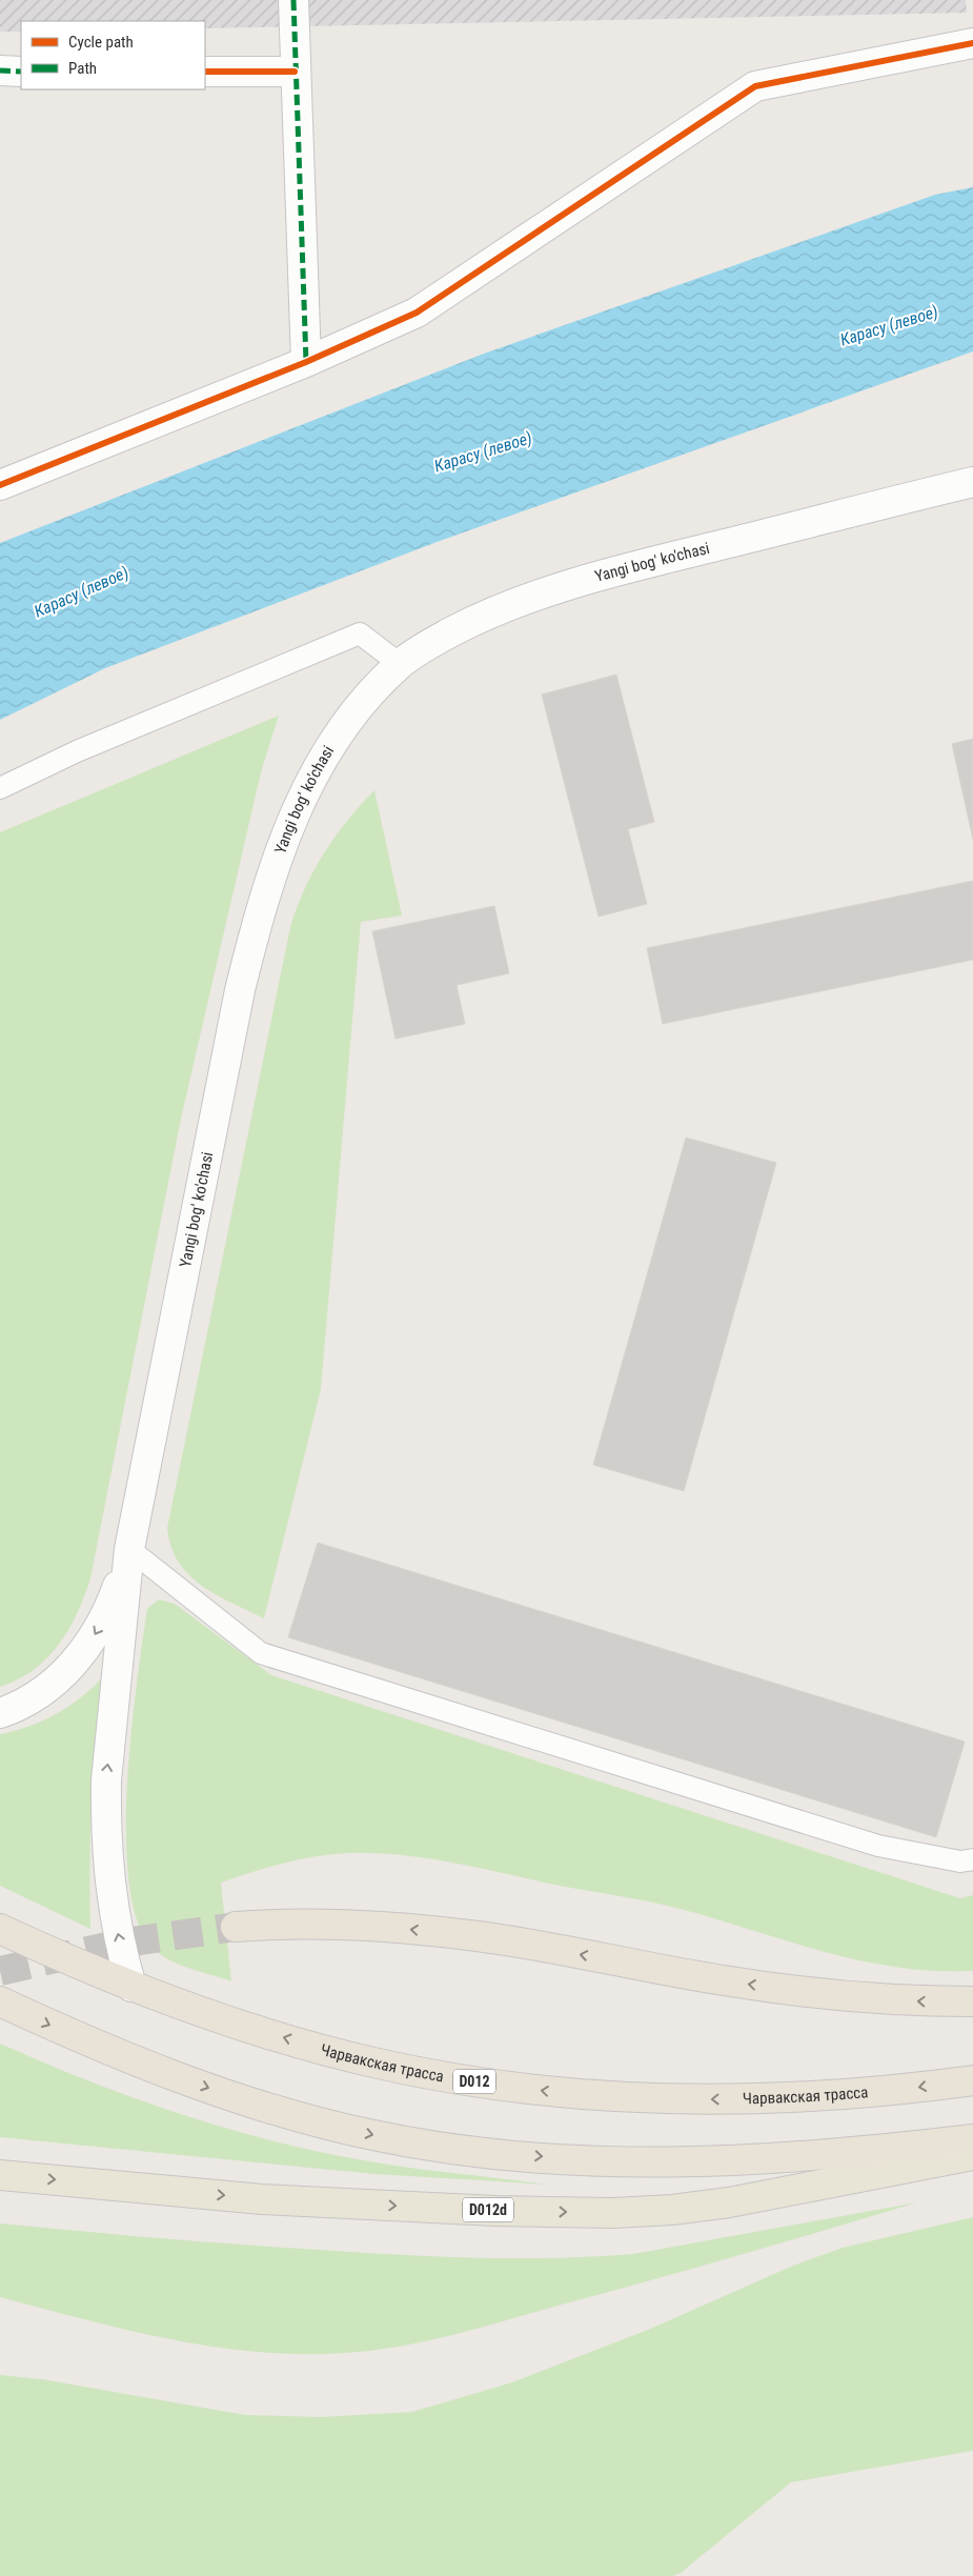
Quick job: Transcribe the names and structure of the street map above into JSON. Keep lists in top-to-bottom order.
{
  "streets": {
    "highway": ["Чарвакская трасса", "D012"],
    "main road": ["Yangi bog' ko'chasi", "D012d"]
  },
  "water": ["Карасу (левое)"],
  "legend": ["Cycle path", "Path"]
}
